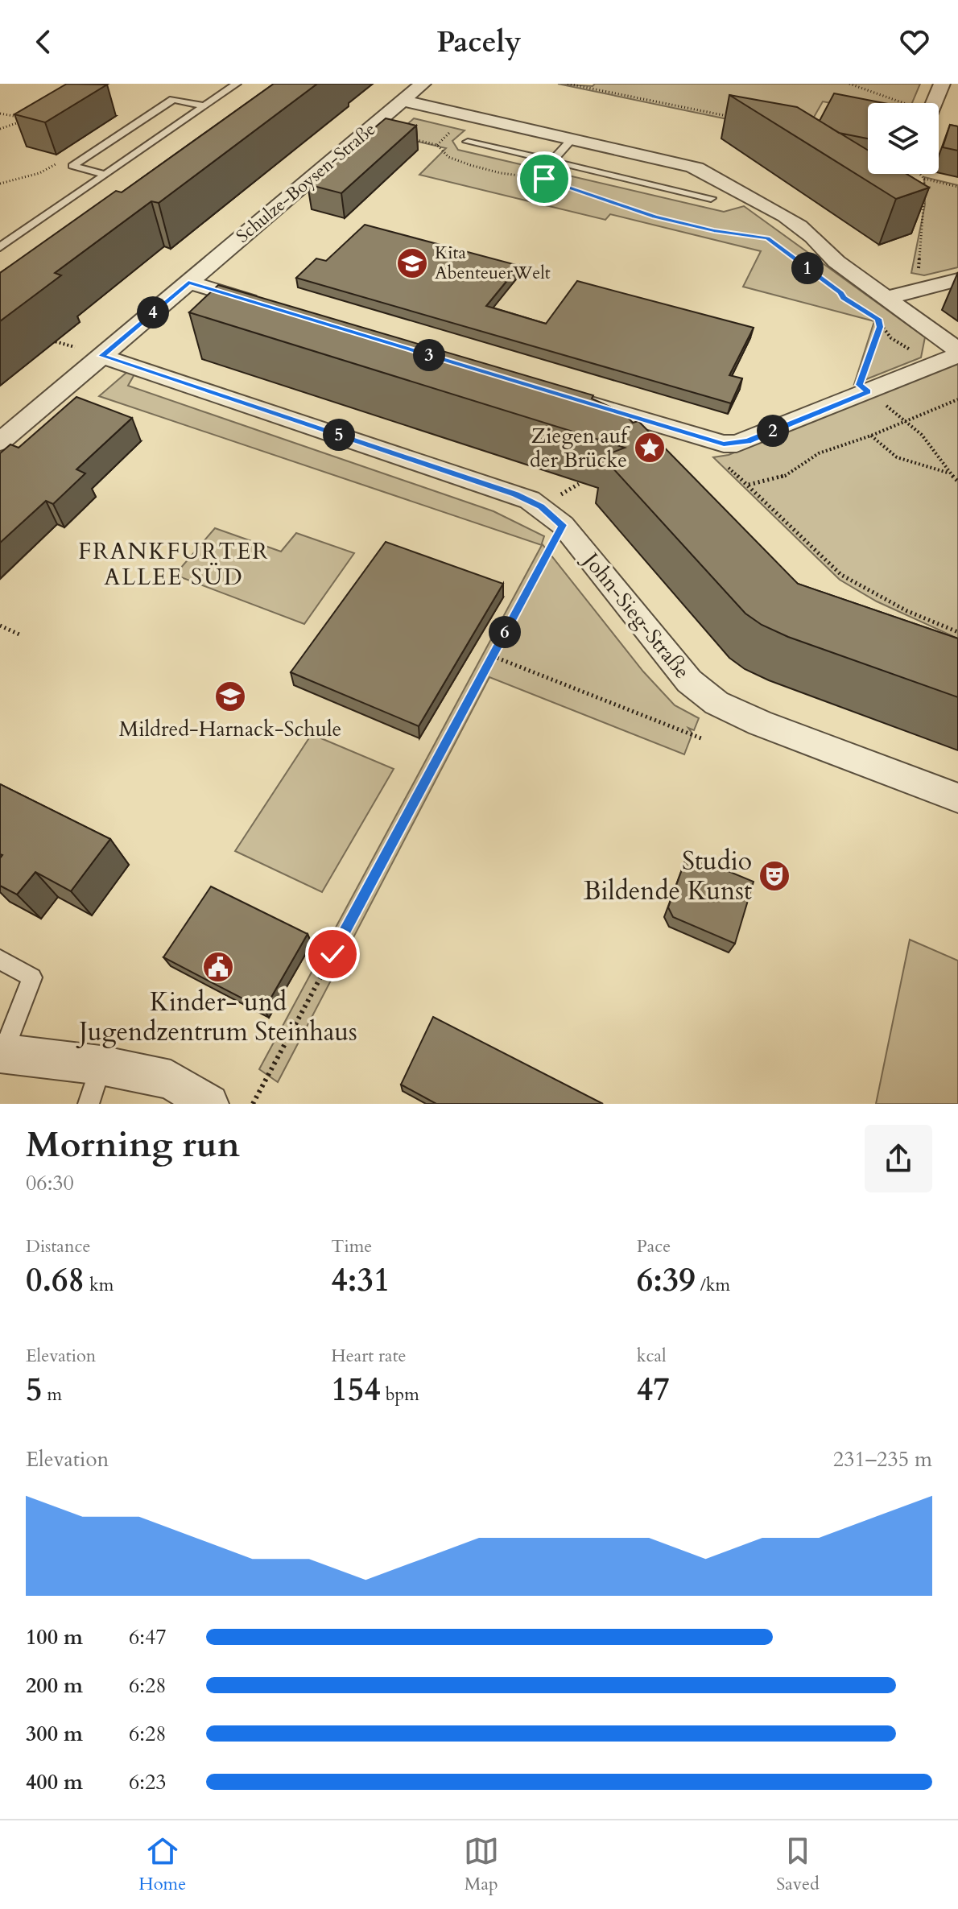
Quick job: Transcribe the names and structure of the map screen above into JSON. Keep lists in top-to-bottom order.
{
  "streets": {
    "street": ["Schulze-Boysen-Straße", "John-Sieg-Straße"]
  },
  "crossings": [
    ["Schulze-Boysen-Straße", "John-Sieg-Straße"]
  ],
  "districts": ["FRANKFURTER ALLEE SÜD"],
  "places": {
    "school or university": ["Kita AbenteuerWelt", "Mildred-Harnack-Schule"],
    "place": ["Ziegen auf der Brücke"],
    "theatre": ["Studio Bildende Kunst"],
    "public building": ["Kinder- und Jugendzentrum Steinhaus"]
  },
  "page": {
    "header": "Pacely",
    "pins": [
      "1",
      "4",
      "3",
      "2",
      "5",
      "6"
    ],
    "heading": ["Morning run", "06:30"],
    "stats": [
      ["Distance", "0.68 km"],
      ["Time", "4:31"],
      ["Pace", "6:39 /km"],
      ["Elevation", "5 m"],
      ["Heart rate", "154 bpm"],
      ["kcal", "47"]
    ],
    "chart": ["Elevation", "231–235 m"],
    "list": [
      {
        "name": "100 m",
        "note": "6:47"
      },
      {
        "name": "200 m",
        "note": "6:28"
      },
      {
        "name": "300 m",
        "note": "6:28"
      },
      {
        "name": "400 m",
        "note": "6:23"
      }
    ],
    "tabs": ["Home", "Map", "Saved"]
  }
}
